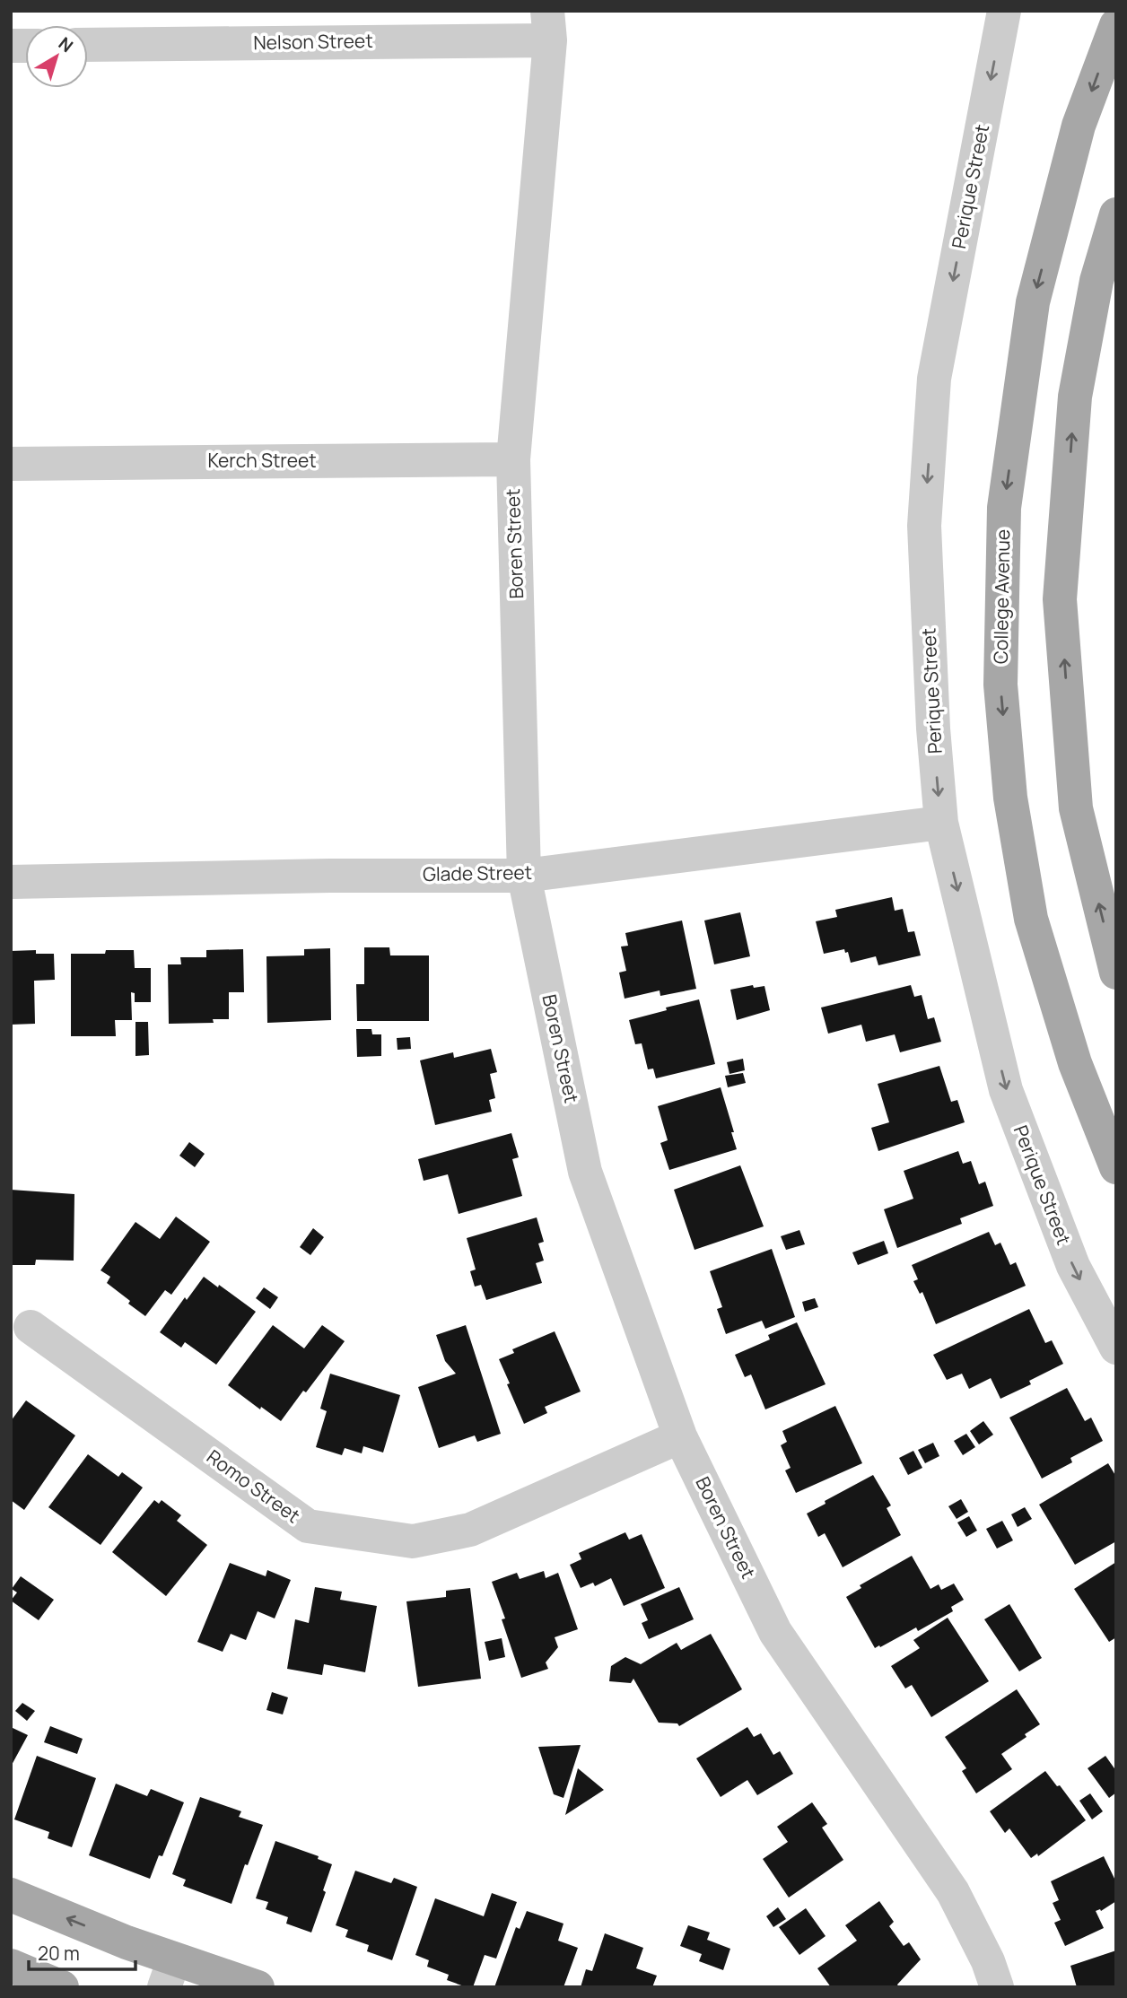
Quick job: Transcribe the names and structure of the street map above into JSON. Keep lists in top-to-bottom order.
{
  "streets": {
    "main road": ["College Avenue"],
    "street": [
      "Nelson Street",
      "Perique Street",
      "Kerch Street",
      "Boren Street",
      "Glade Street",
      "Romo Street"
    ]
  },
  "crossings": [
    ["Nelson Street", "Boren Street"],
    ["Perique Street", "Glade Street"],
    ["Kerch Street", "Boren Street"],
    ["Boren Street", "Glade Street"],
    ["Boren Street", "Romo Street"]
  ],
  "one_way": ["Perique Street"],
  "scale_bar": "20 m",
  "north": "top right"
}
